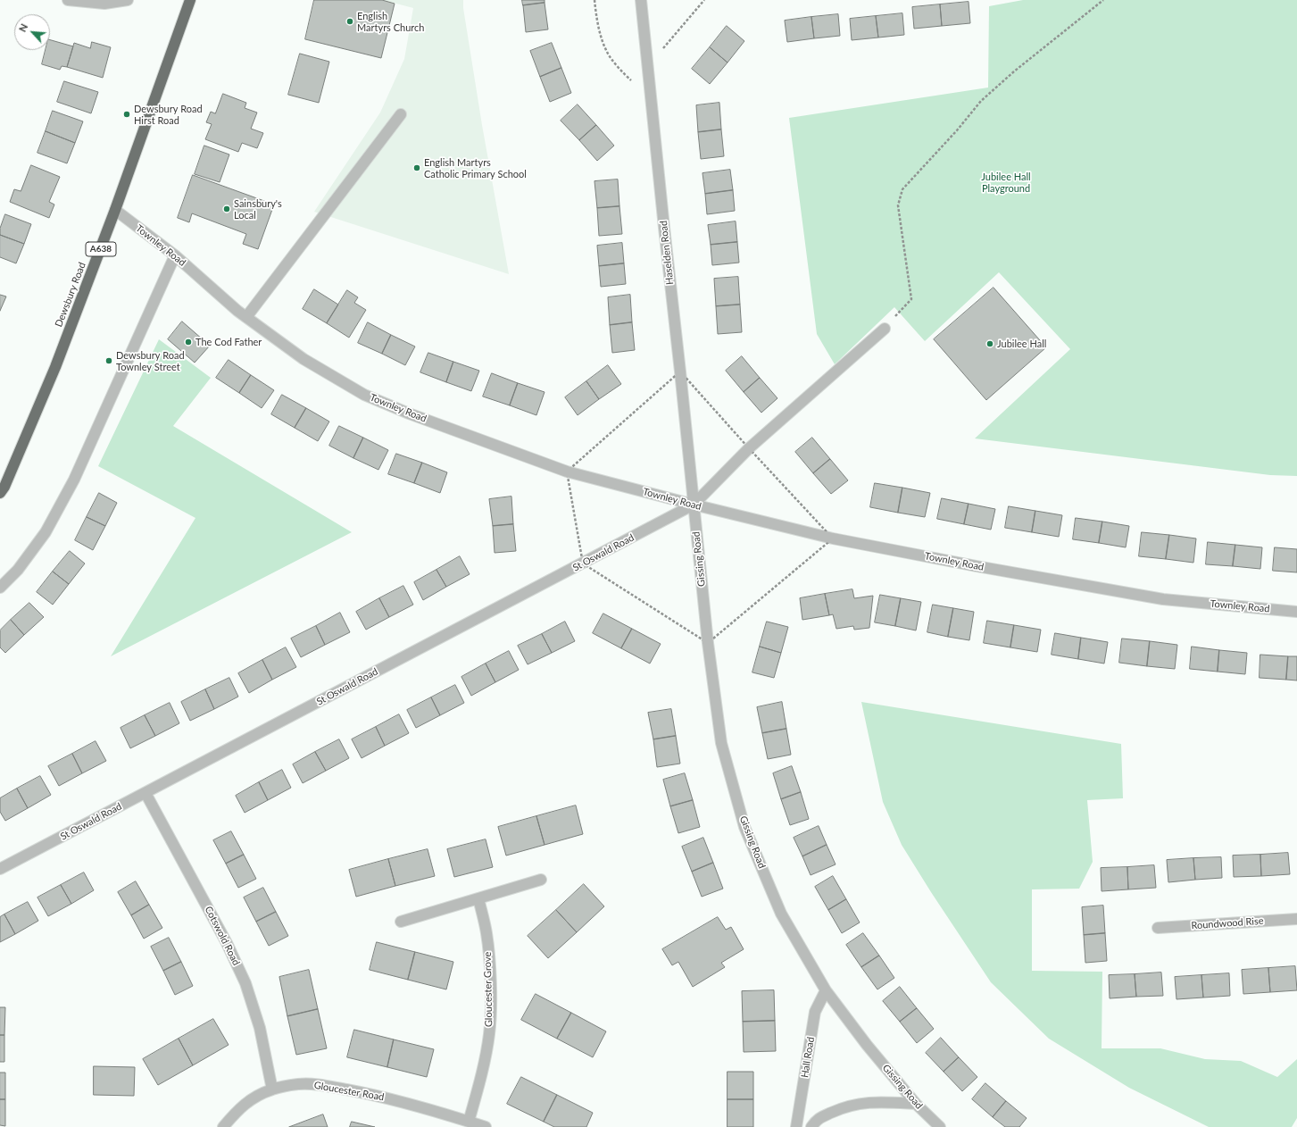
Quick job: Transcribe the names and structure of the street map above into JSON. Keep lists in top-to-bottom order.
{
  "streets": {
    "highway": ["A638", "Dewsbury Road"],
    "street": [
      "Townley Road",
      "Haselden Road",
      "St Oswald Road",
      "Gissing Road",
      "Roundwood Rise",
      "Cotswold Road",
      "Gloucester Grove",
      "Hall Road",
      "Gloucester Road"
    ]
  },
  "crossings": [
    ["Townley Road", "Haselden Road"],
    ["Townley Road", "Dewsbury Road"],
    ["Townley Road", "St Oswald Road"],
    ["Townley Road", "Gissing Road"],
    ["Haselden Road", "St Oswald Road"],
    ["Haselden Road", "Gissing Road"],
    ["St Oswald Road", "Gissing Road"],
    ["St Oswald Road", "Cotswold Road"],
    ["Gissing Road", "Hall Road"],
    ["Cotswold Road", "Gloucester Road"],
    ["Gloucester Grove", "Gloucester Road"]
  ],
  "parks": ["Jubilee Hall Playground"],
  "places": [
    "English Martyrs Church",
    "Dewsbury Road Hirst Road",
    "English Martyrs Catholic Primary School",
    "Sainsbury's Local",
    "The Cod Father",
    "Jubilee Hall",
    "Dewsbury Road Townley Street"
  ],
  "north": "top left"
}
